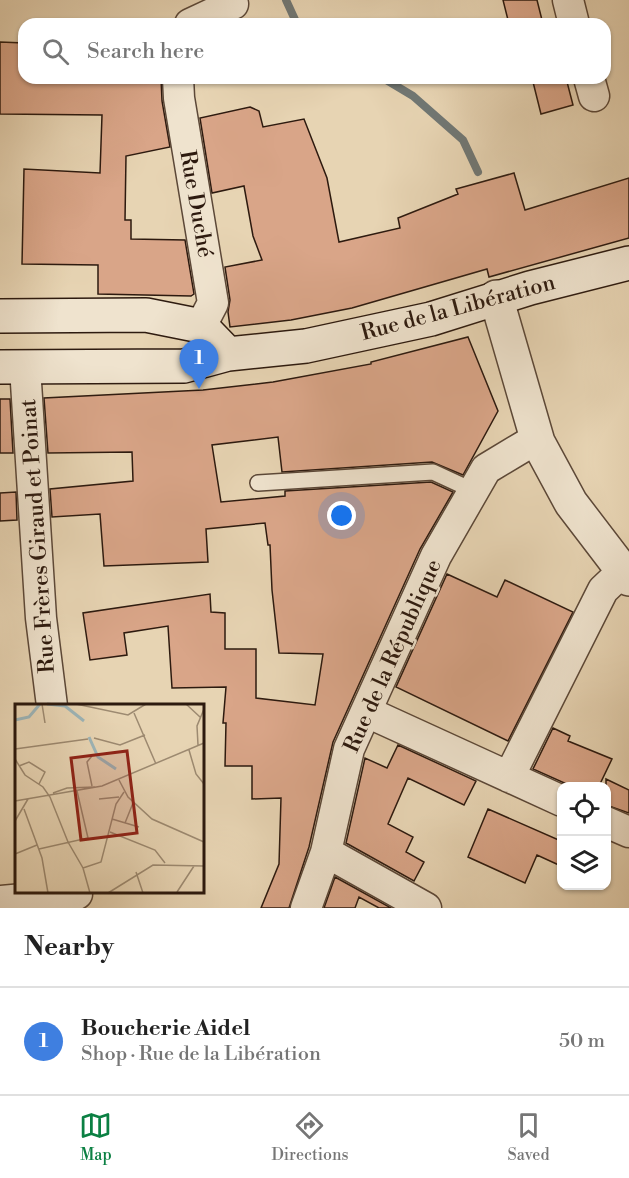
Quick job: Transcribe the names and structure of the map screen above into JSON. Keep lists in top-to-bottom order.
{
  "streets": {
    "main road": ["Rue de la Libération"],
    "street": ["Rue Duché", "Rue Frères Giraud et Poinat", "Rue de la République"]
  },
  "crossings": [
    ["Rue de la Libération", "Rue Frères Giraud et Poinat"]
  ],
  "page": {
    "search": "Search here",
    "pins": "1",
    "heading": "Nearby",
    "list": [
      {
        "mark": "1",
        "name": "Boucherie Aidel",
        "note": "Shop · Rue de la Libération",
        "value": "50 m"
      }
    ],
    "nav": ["Map", "Directions", "Saved"]
  }
}
